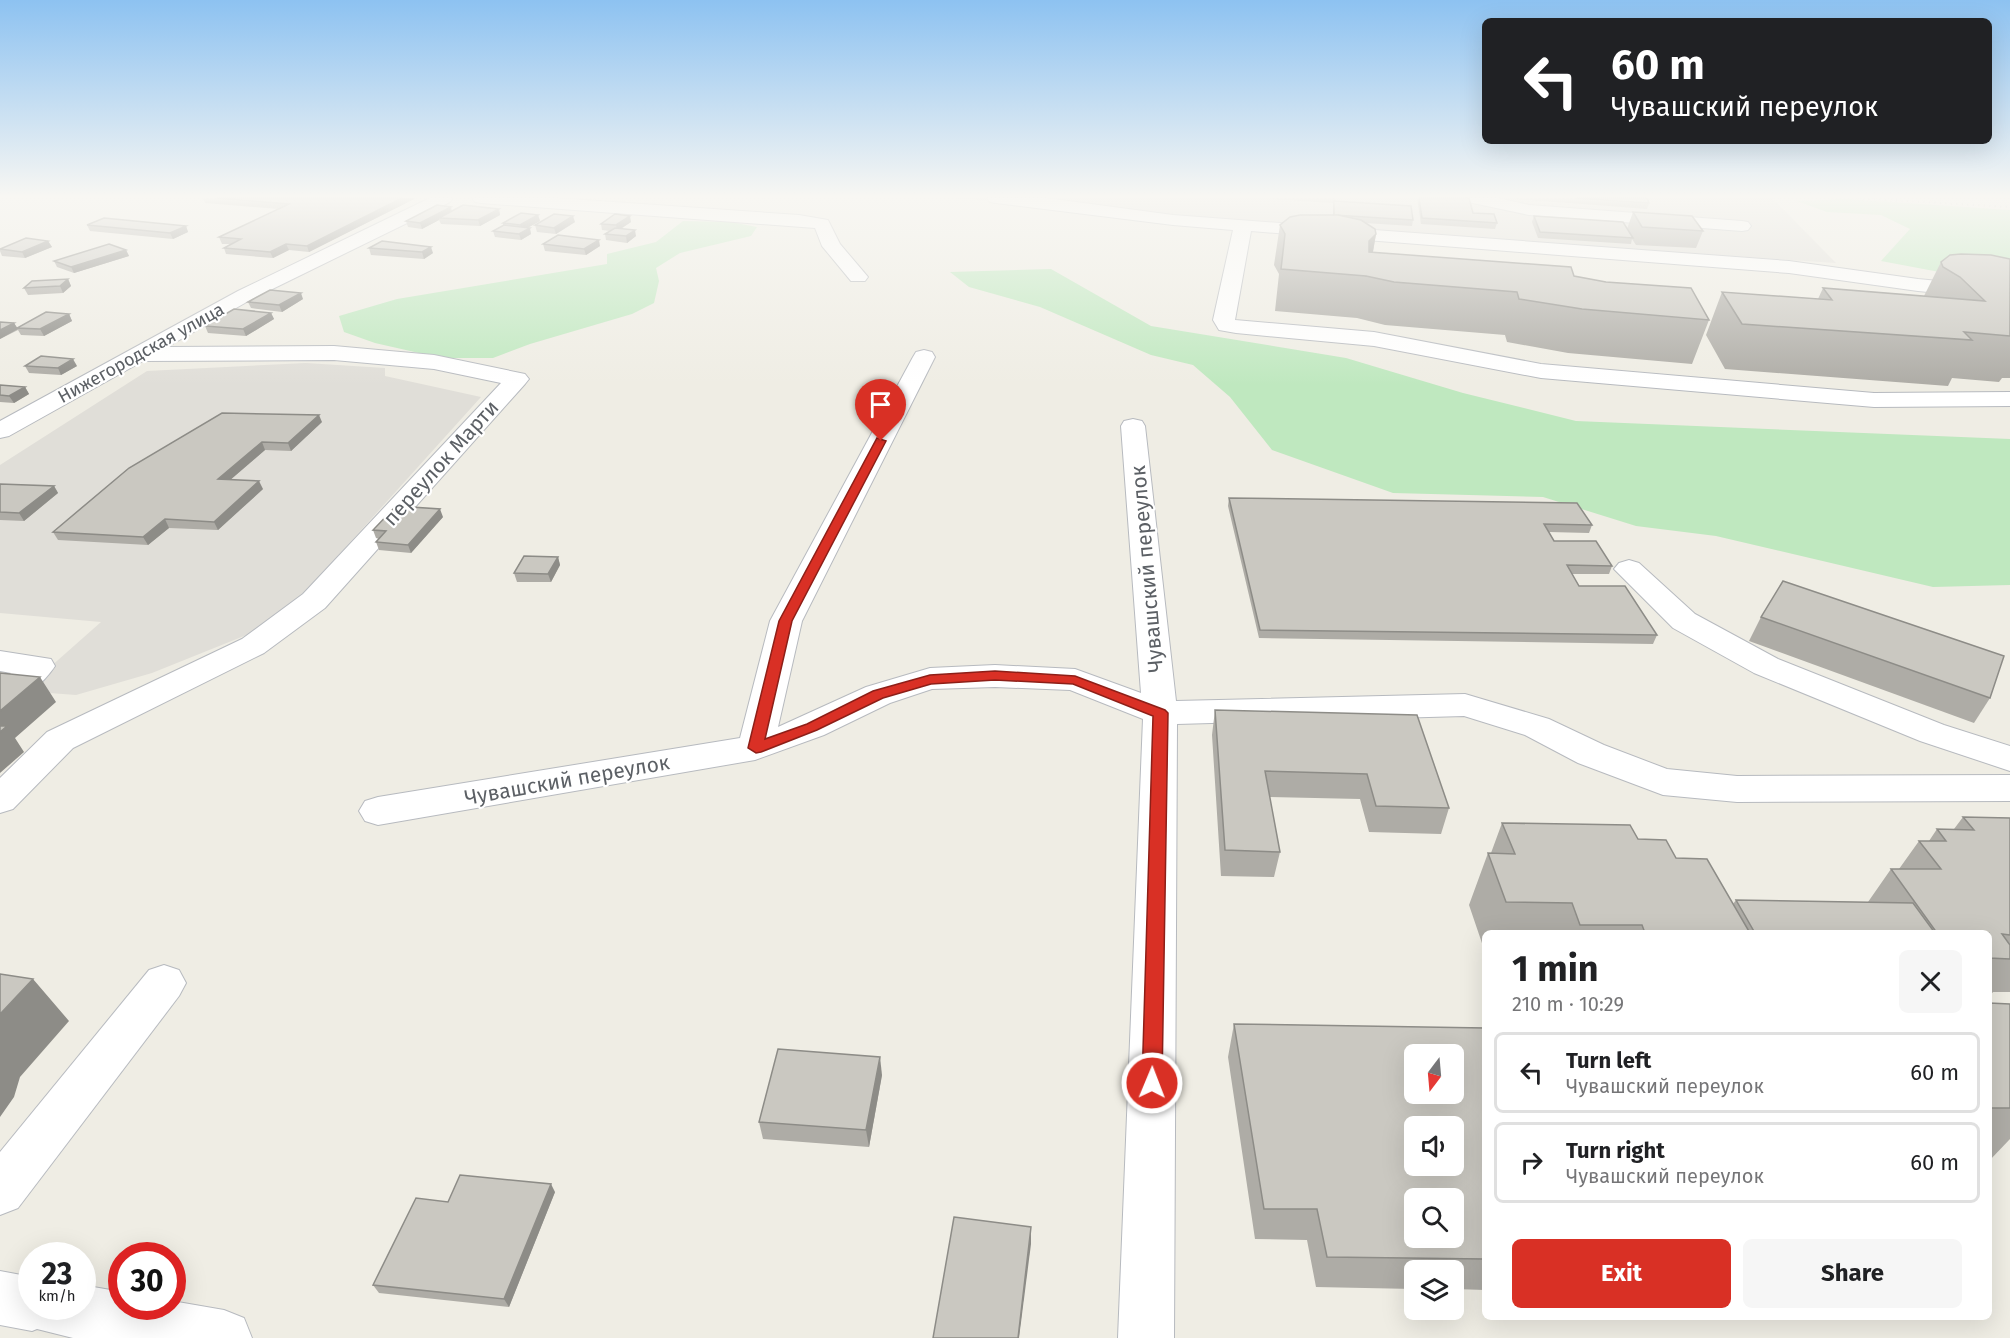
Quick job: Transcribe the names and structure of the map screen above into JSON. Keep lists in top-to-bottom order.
{
  "streets": {
    "street": ["Нижегородская улица", "переулок Марти", "Чувашский переулок"]
  },
  "crossings": [
    ["Нижегородская улица", "переулок Марти"]
  ],
  "north": "bottom",
  "page": {
    "turn": ["60 m", "Чувашский переулок"],
    "heading": ["1 min", "210 m · 10:29"],
    "list": [
      {
        "name": "Turn left",
        "note": "Чувашский переулок",
        "value": "60 m"
      },
      {
        "name": "Turn right",
        "note": "Чувашский переулок",
        "value": "60 m"
      }
    ],
    "buttons": ["Exit", "Share"],
    "speed": "23 km/h",
    "limit": "30"
  }
}
